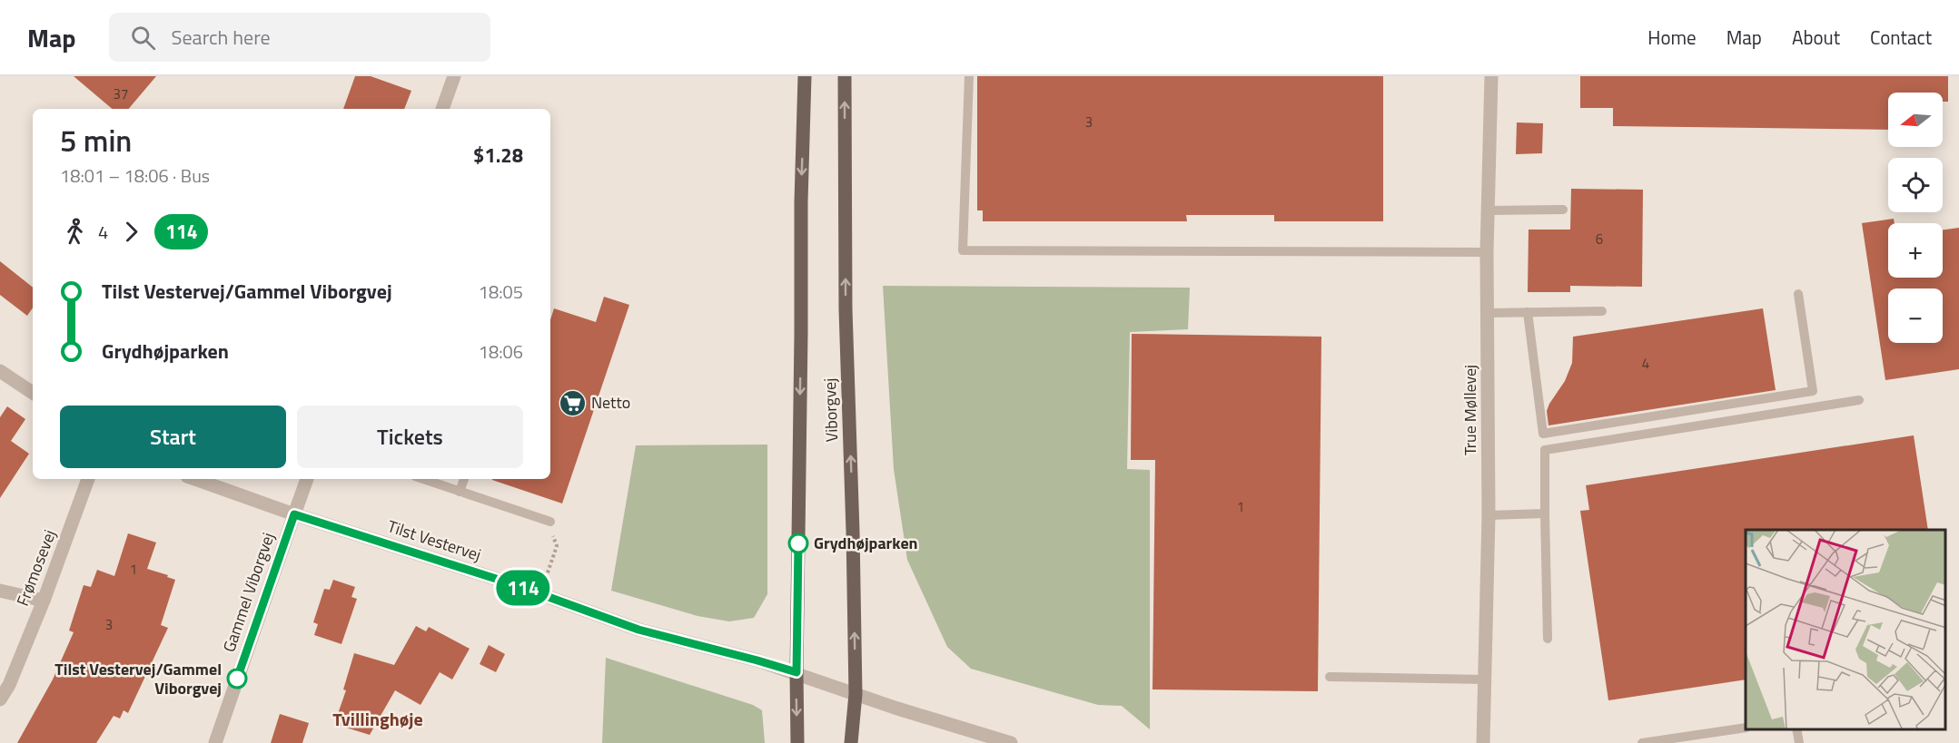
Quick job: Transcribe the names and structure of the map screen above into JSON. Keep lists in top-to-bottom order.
{
  "streets": {
    "main road": ["Viborgvej"],
    "street": [
      "True Møllevej",
      "Tilst Vestervej",
      "Frømosevej",
      "Gammel Viborgvej"
    ]
  },
  "crossings": [
    ["Viborgvej", "Tilst Vestervej"],
    ["Tilst Vestervej", "Gammel Viborgvej"]
  ],
  "districts": ["Tvillinghøje"],
  "places": {
    "supermarket": ["Netto"],
    "other": ["Grydhøjparken", "Tilst Vestervej/Gammel Viborgvej"]
  },
  "lines": ["bus line 114"],
  "house_numbers": [
    "37",
    "3",
    "6",
    "4",
    "1",
    "1",
    "3"
  ],
  "north": "left",
  "page": {
    "header": "Map",
    "search": "Search here",
    "nav": [
      "Home",
      "Map",
      "About",
      "Contact"
    ],
    "on_map": "114",
    "map_buttons": ["+", "−"],
    "heading": ["5 min", "18:01 – 18:06 · Bus", "$1.28"],
    "legs": ["4", "114"],
    "list": [
      {
        "name": "Tilst Vestervej/Gammel Viborgvej",
        "value": "18:05"
      },
      {
        "name": "Grydhøjparken",
        "value": "18:06"
      }
    ],
    "buttons": ["Start", "Tickets"]
  }
}
